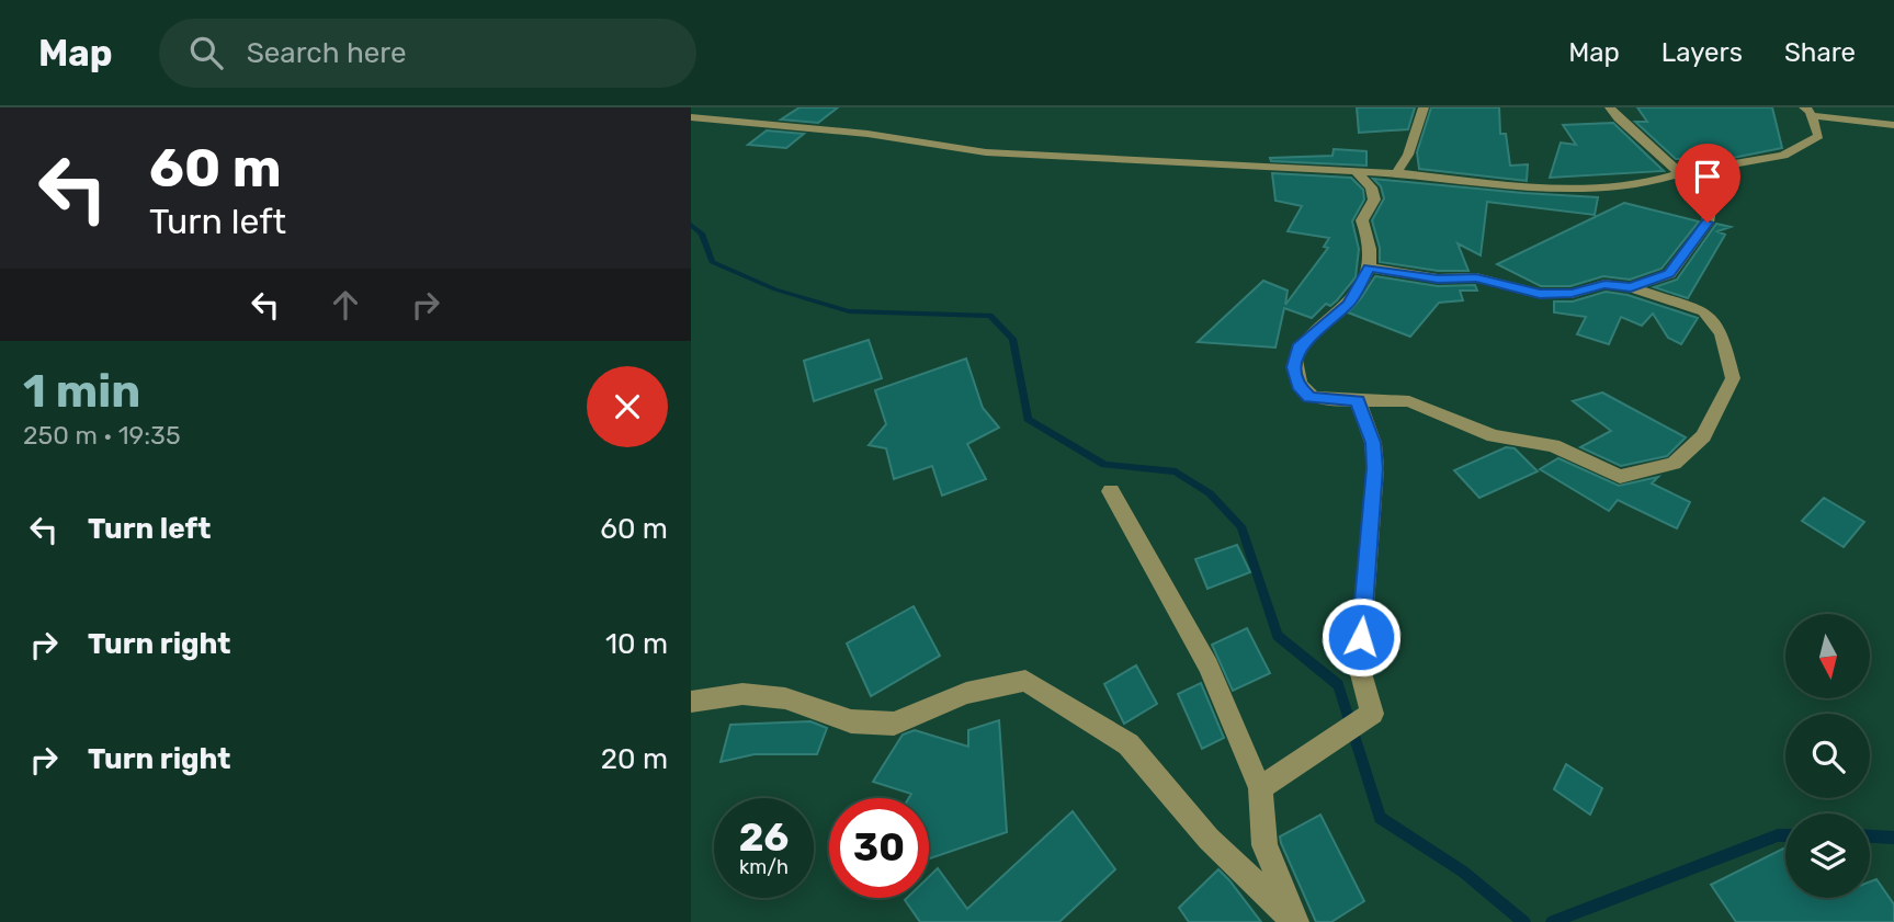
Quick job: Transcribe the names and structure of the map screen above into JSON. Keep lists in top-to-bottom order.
{
  "north": "bottom",
  "page": {
    "header": "Map",
    "search": "Search here",
    "nav": ["Map", "Layers", "Share"],
    "turn": ["60 m", "Turn left"],
    "heading": ["1 min", "250 m · 19:35"],
    "list": [
      {
        "name": "Turn left",
        "value": "60 m"
      },
      {
        "name": "Turn right",
        "value": "10 m"
      },
      {
        "name": "Turn right",
        "value": "20 m"
      }
    ],
    "speed": "26 km/h",
    "limit": "30"
  }
}
